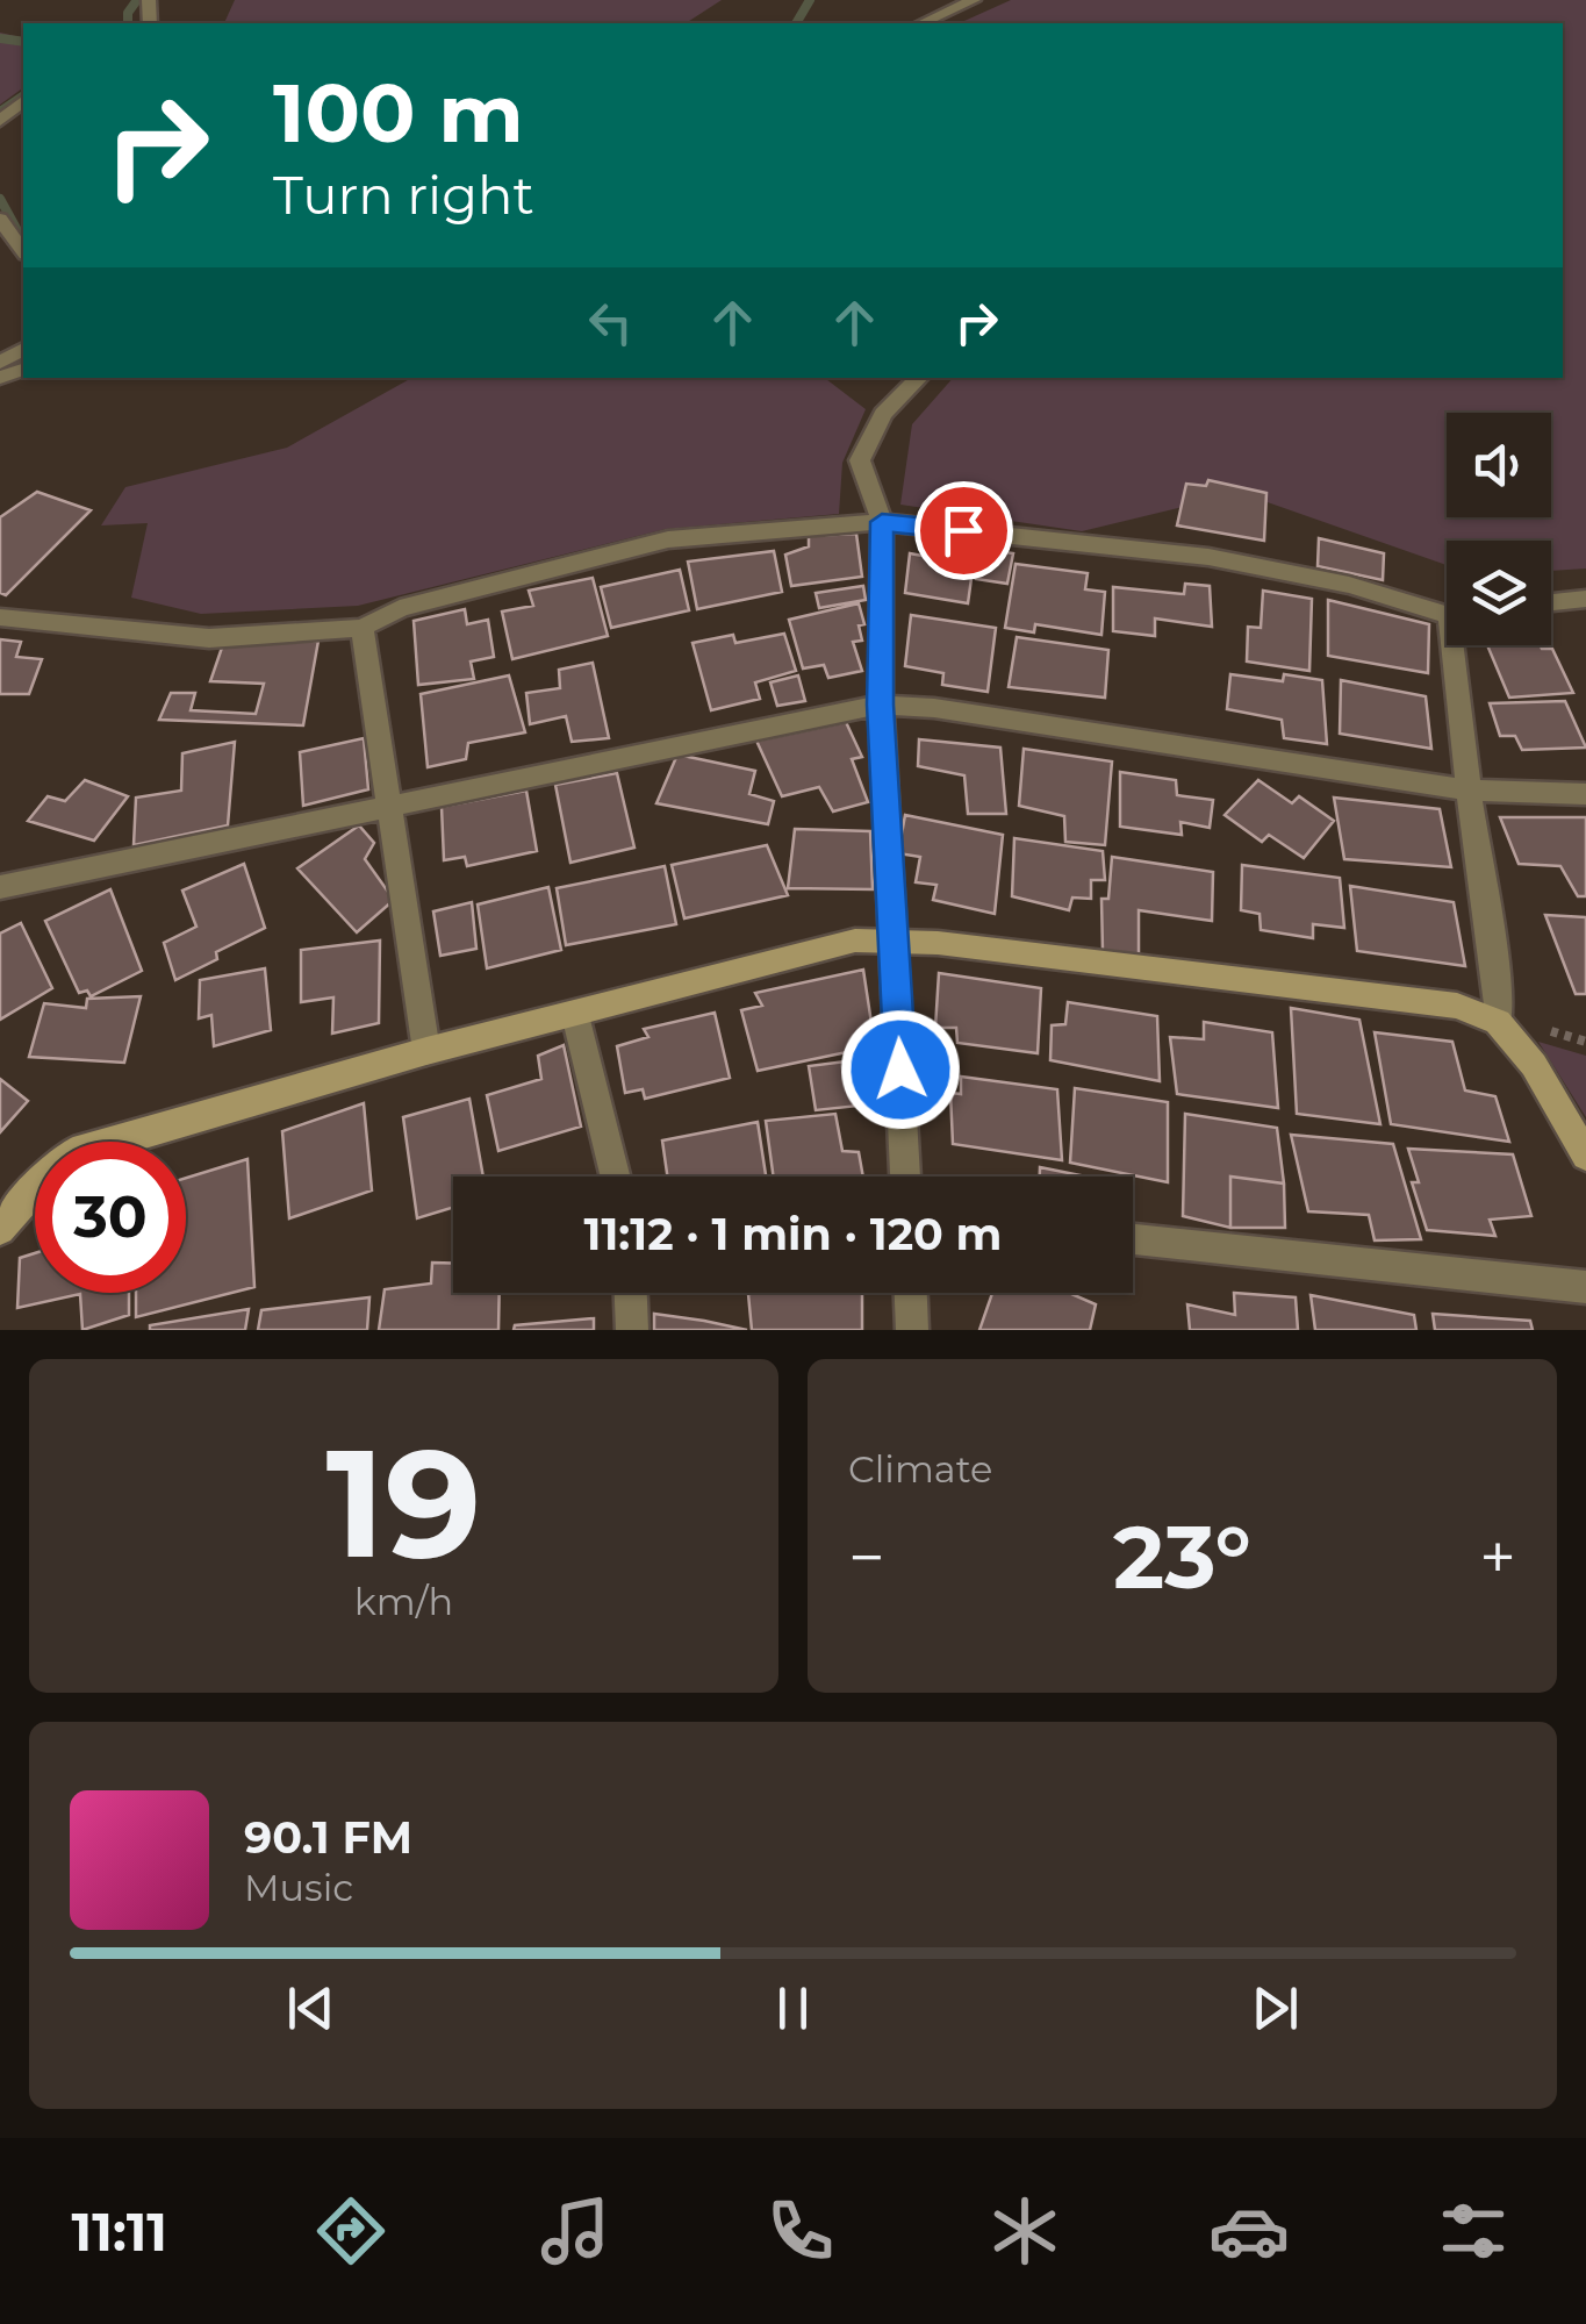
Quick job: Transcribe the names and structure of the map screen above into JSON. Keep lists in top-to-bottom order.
{
  "page": {
    "turn": ["100 m", "Turn right"],
    "limit": "30",
    "trip": "11:12 · 1 min · 120 m",
    "tile": [
      ["19", "km/h"],
      "Climate"
    ],
    "heat": ["−", "23°", "+"],
    "song": ["90.1 FM", "Music"],
    "tabs": "11:11"
  }
}
